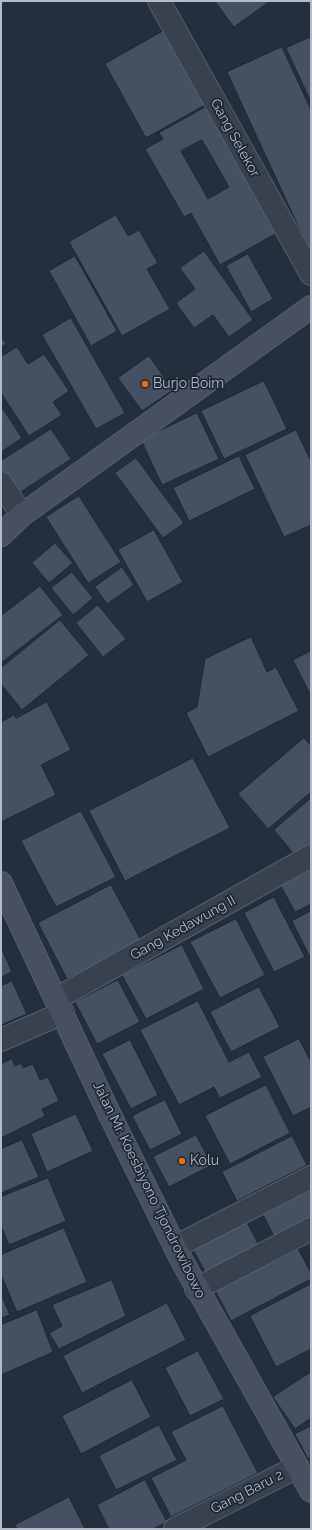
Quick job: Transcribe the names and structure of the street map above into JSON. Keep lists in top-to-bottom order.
{
  "streets": {
    "main road": ["Jalan Mr. Koesbiyono Tjondrowibowo"],
    "street": ["Gang Selekor", "Gang Kedawung II", "Gang Baru 2"]
  },
  "crossings": [
    ["Gang Kedawung II", "Jalan Mr. Koesbiyono Tjondrowibowo"],
    ["Jalan Mr. Koesbiyono Tjondrowibowo", "Gang Baru 2"]
  ],
  "places": ["Burjo Boim", "Kolu"]
}
